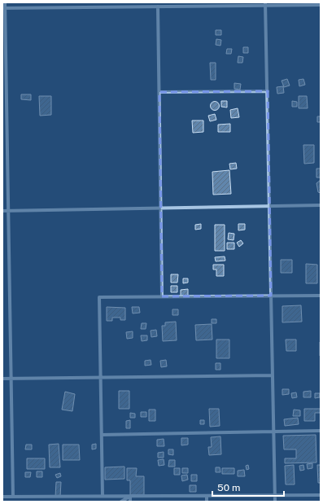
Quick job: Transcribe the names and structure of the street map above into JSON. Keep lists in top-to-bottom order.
{
  "scale_bar": "50 m"
}
